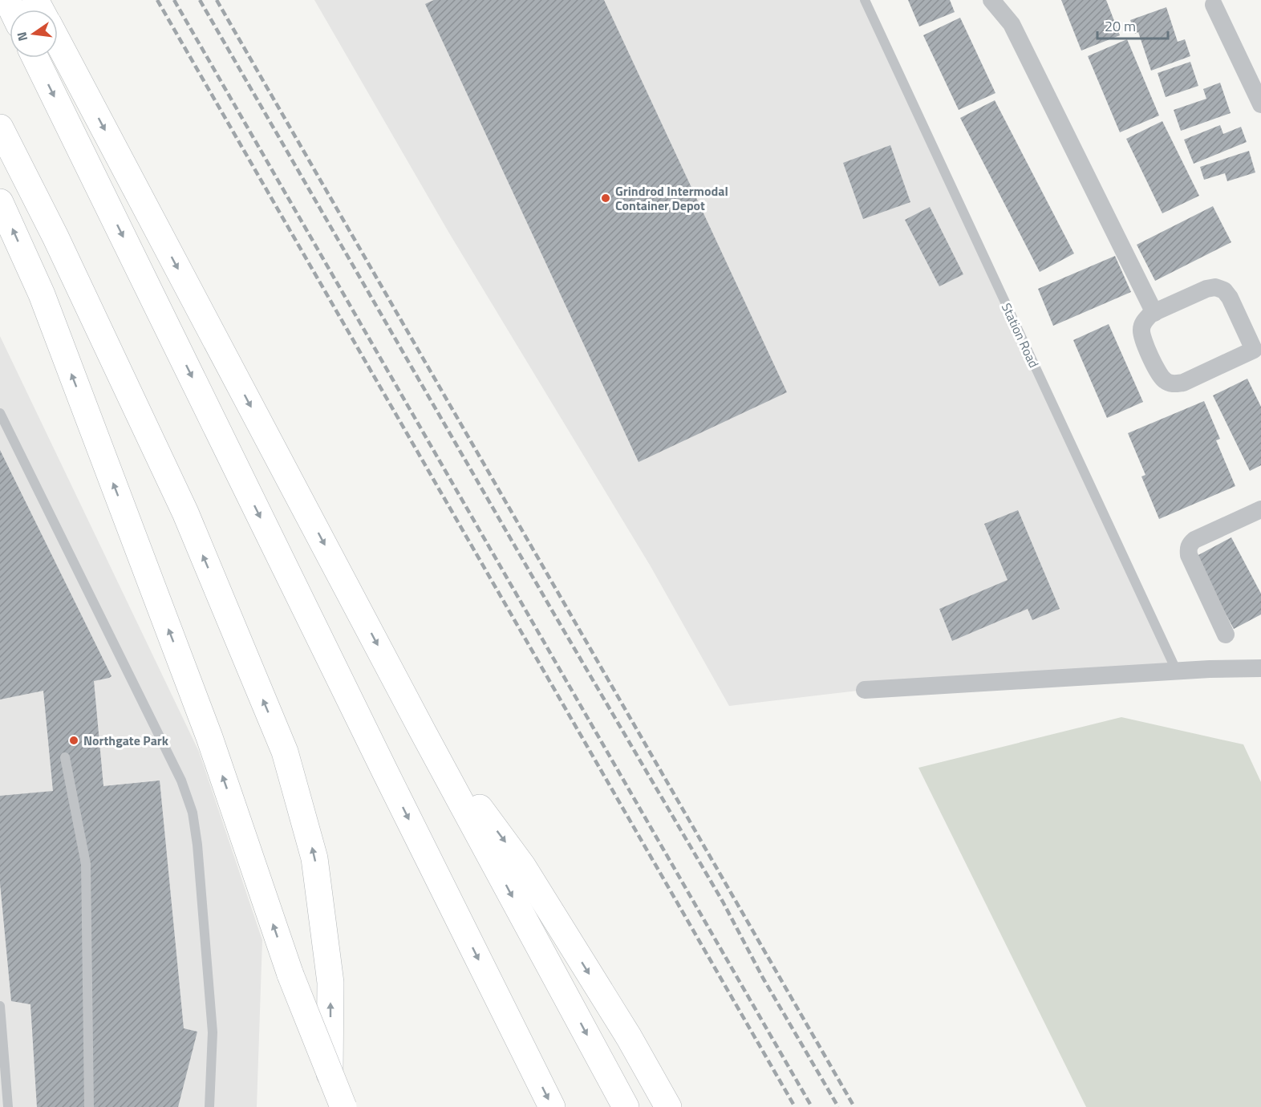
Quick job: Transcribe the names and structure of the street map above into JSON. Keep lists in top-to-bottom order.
{
  "streets": {
    "lane": ["Station Road"]
  },
  "places": ["Grindrod Intermodal Container Depot", "Northgate Park"],
  "scale_bar": "20 m",
  "north": "left"
}
